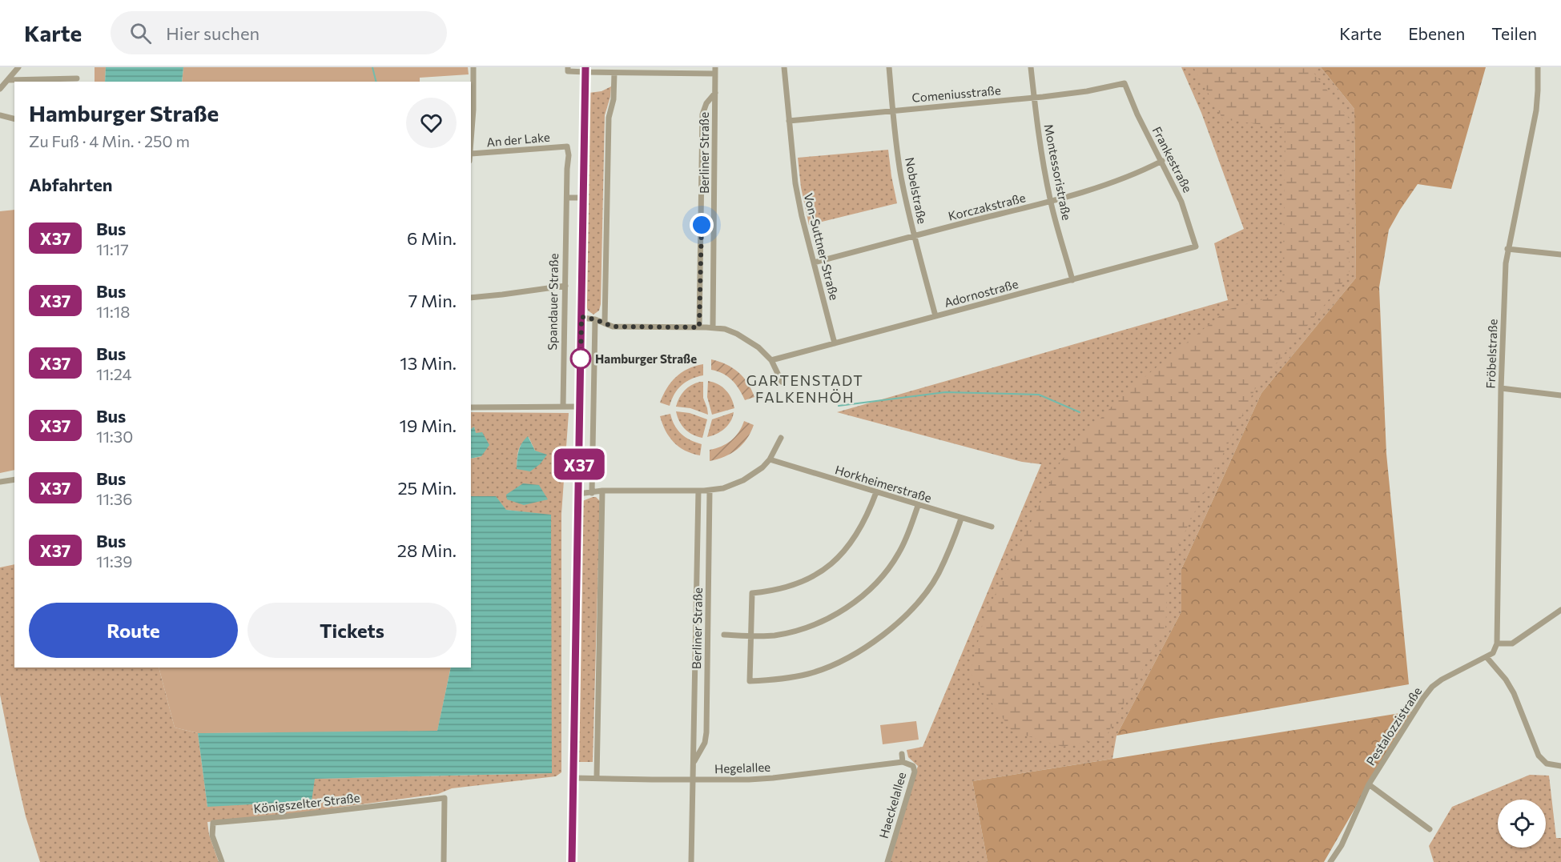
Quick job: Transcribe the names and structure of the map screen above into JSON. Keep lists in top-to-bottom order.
{
  "streets": {
    "street": [
      "Comeniusstraße",
      "An der Lake",
      "Berliner Straße",
      "Frankestraße",
      "Montessoristraße",
      "Nobelstraße",
      "Korczakstraße",
      "Von-Suttner-Straße",
      "Adornostraße",
      "Spandauer Straße",
      "Fröbelstraße",
      "Horkheimerstraße",
      "Pestalozzistraße",
      "Hegelallee",
      "Königszelter Straße",
      "Haeckelallee"
    ]
  },
  "crossings": [
    ["Comeniusstraße", "Frankestraße"],
    ["Comeniusstraße", "Montessoristraße"],
    ["Comeniusstraße", "Nobelstraße"],
    ["Comeniusstraße", "Von-Suttner-Straße"],
    ["An der Lake", "Spandauer Straße"],
    ["Berliner Straße", "Hegelallee"],
    ["Frankestraße", "Korczakstraße"],
    ["Frankestraße", "Adornostraße"],
    ["Montessoristraße", "Korczakstraße"],
    ["Montessoristraße", "Adornostraße"],
    ["Nobelstraße", "Korczakstraße"],
    ["Nobelstraße", "Adornostraße"],
    ["Korczakstraße", "Von-Suttner-Straße"],
    ["Von-Suttner-Straße", "Adornostraße"],
    ["Fröbelstraße", "Pestalozzistraße"],
    ["Hegelallee", "Haeckelallee"]
  ],
  "districts": ["GARTENSTADT FALKENHÖH"],
  "places": ["Hamburger Straße"],
  "lines": ["bus line X37"],
  "page": {
    "header": "Karte",
    "search": "Hier suchen",
    "nav": ["Karte", "Ebenen", "Teilen"],
    "on_map": "X37",
    "heading": [
      ["Hamburger Straße", "Zu Fuß · 4 Min. · 250 m"],
      "Abfahrten"
    ],
    "list": [
      {
        "mark": "X37",
        "name": "Bus",
        "note": "11:17",
        "value": "6 Min."
      },
      {
        "mark": "X37",
        "name": "Bus",
        "note": "11:18",
        "value": "7 Min."
      },
      {
        "mark": "X37",
        "name": "Bus",
        "note": "11:24",
        "value": "13 Min."
      },
      {
        "mark": "X37",
        "name": "Bus",
        "note": "11:30",
        "value": "19 Min."
      },
      {
        "mark": "X37",
        "name": "Bus",
        "note": "11:36",
        "value": "25 Min."
      },
      {
        "mark": "X37",
        "name": "Bus",
        "note": "11:39",
        "value": "28 Min."
      }
    ],
    "buttons": ["Route", "Tickets"]
  }
}
